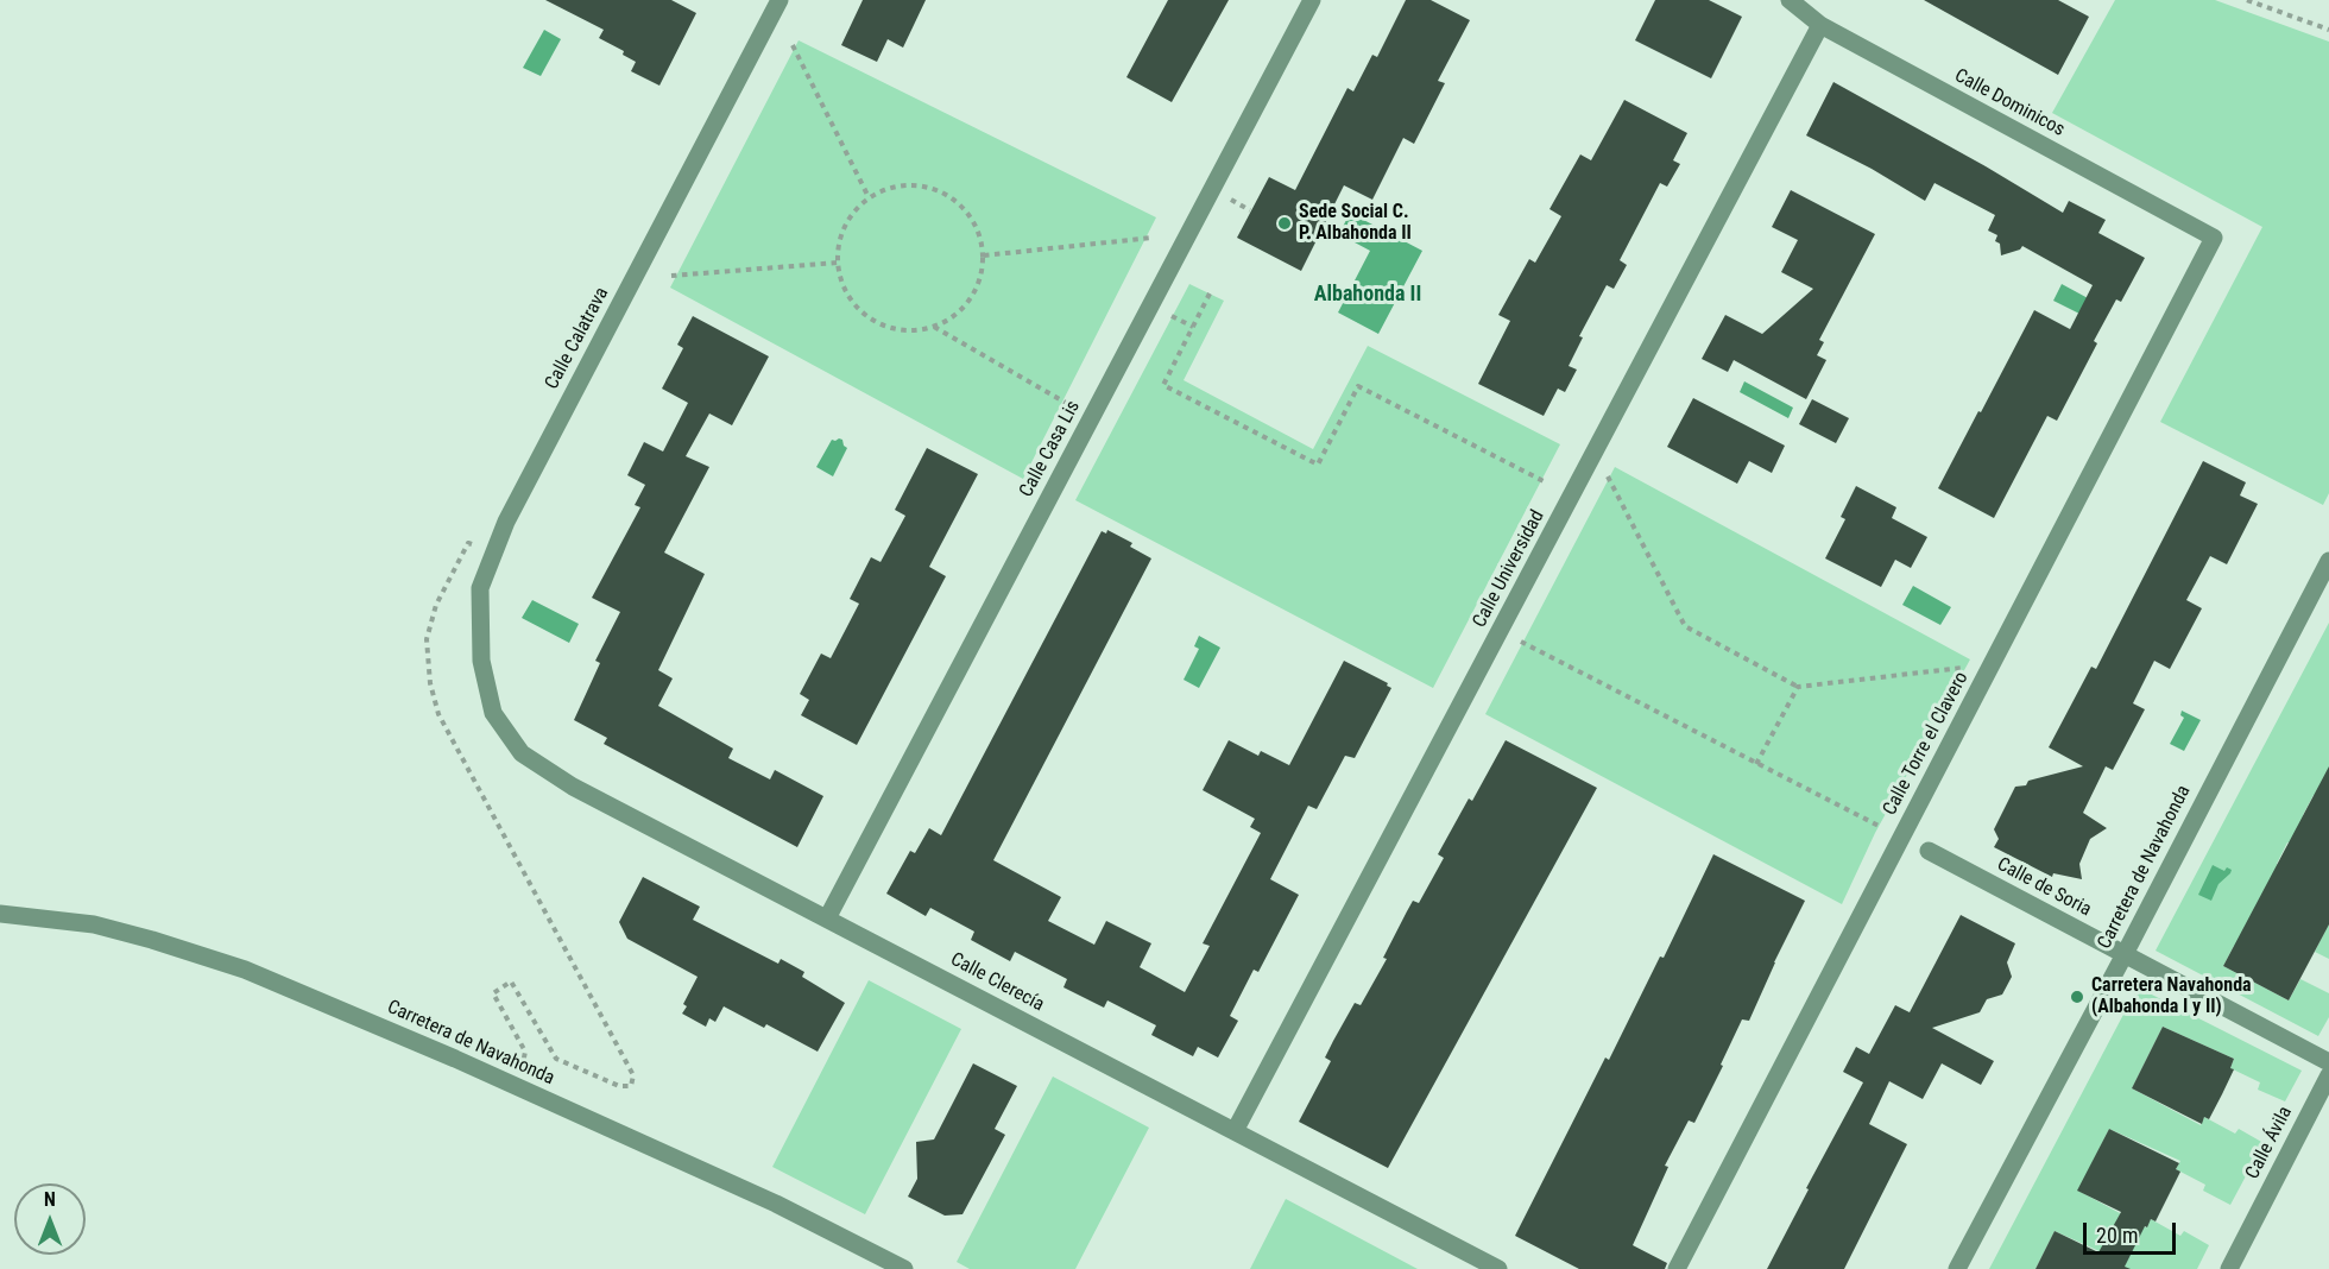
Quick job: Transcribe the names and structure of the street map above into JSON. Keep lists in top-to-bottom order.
{
  "streets": {
    "street": [
      "Calle Dominicos",
      "Calle Calatrava",
      "Calle Casa Lis",
      "Calle Universidad",
      "Calle Torre el Clavero",
      "Carretera de Navahonda",
      "Calle de Soria",
      "Calle Clerecía",
      "Calle Ávila"
    ]
  },
  "crossings": [
    ["Calle Dominicos", "Calle Universidad"],
    ["Calle Dominicos", "Calle Torre el Clavero"],
    ["Calle Calatrava", "Calle Clerecía"],
    ["Calle Casa Lis", "Calle Clerecía"],
    ["Calle Universidad", "Calle Clerecía"],
    ["Carretera de Navahonda", "Calle de Soria"]
  ],
  "districts": ["Albahonda II"],
  "places": ["Sede Social C. P. Albahonda II", "Carretera Navahonda (Albahonda I y II)"],
  "scale_bar": "20 m",
  "north": "top"
}
